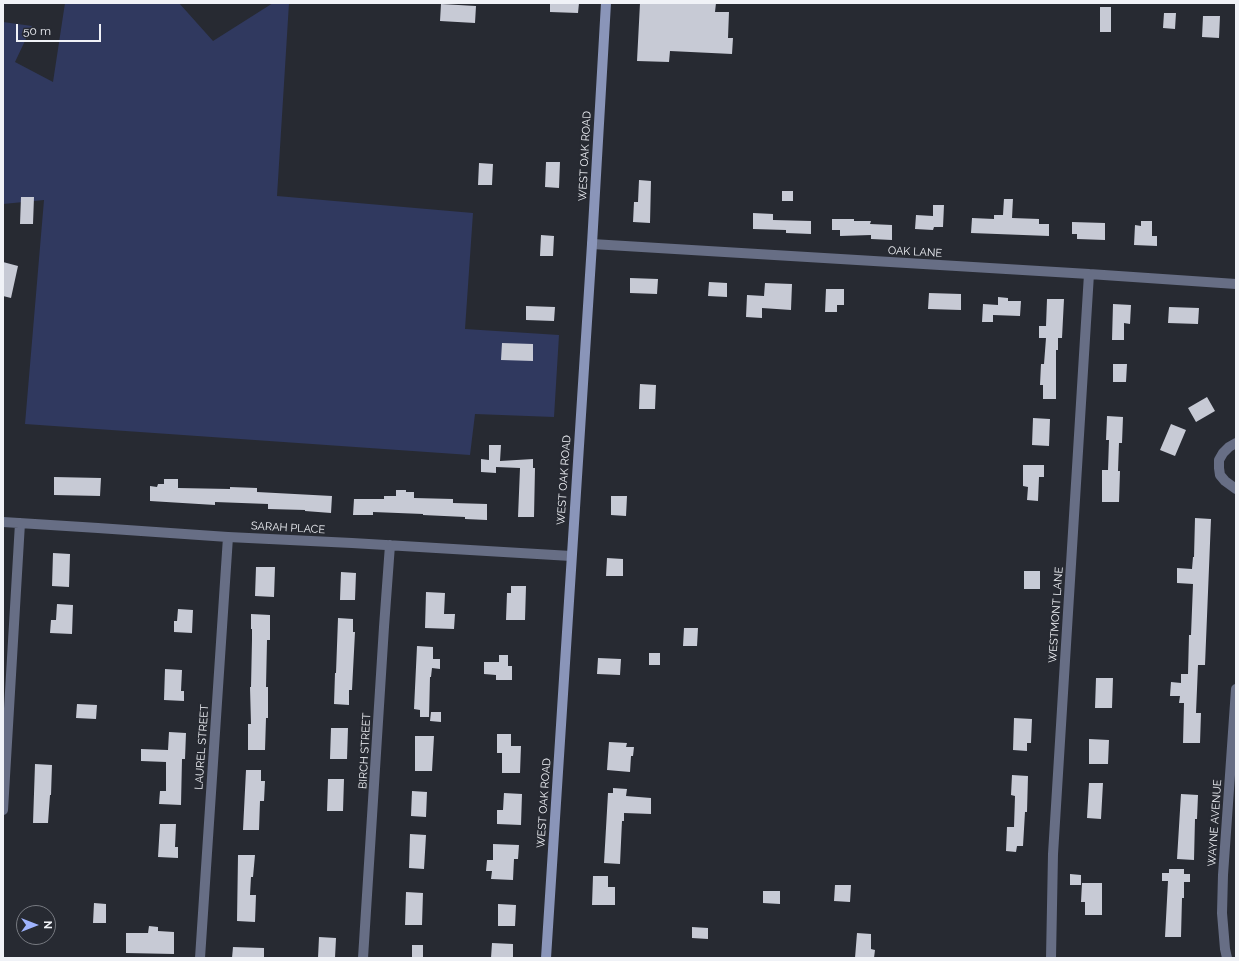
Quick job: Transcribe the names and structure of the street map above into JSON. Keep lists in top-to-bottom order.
{
  "streets": {
    "street": [
      "WEST OAK ROAD",
      "OAK LANE",
      "SARAH PLACE",
      "WESTMONT LANE",
      "LAUREL STREET",
      "BIRCH STREET",
      "WAYNE AVENUE"
    ]
  },
  "crossings": [
    ["WEST OAK ROAD", "OAK LANE"],
    ["WEST OAK ROAD", "SARAH PLACE"],
    ["OAK LANE", "WESTMONT LANE"],
    ["SARAH PLACE", "LAUREL STREET"],
    ["SARAH PLACE", "BIRCH STREET"]
  ],
  "scale_bar": "50 m",
  "north": "right"
}
